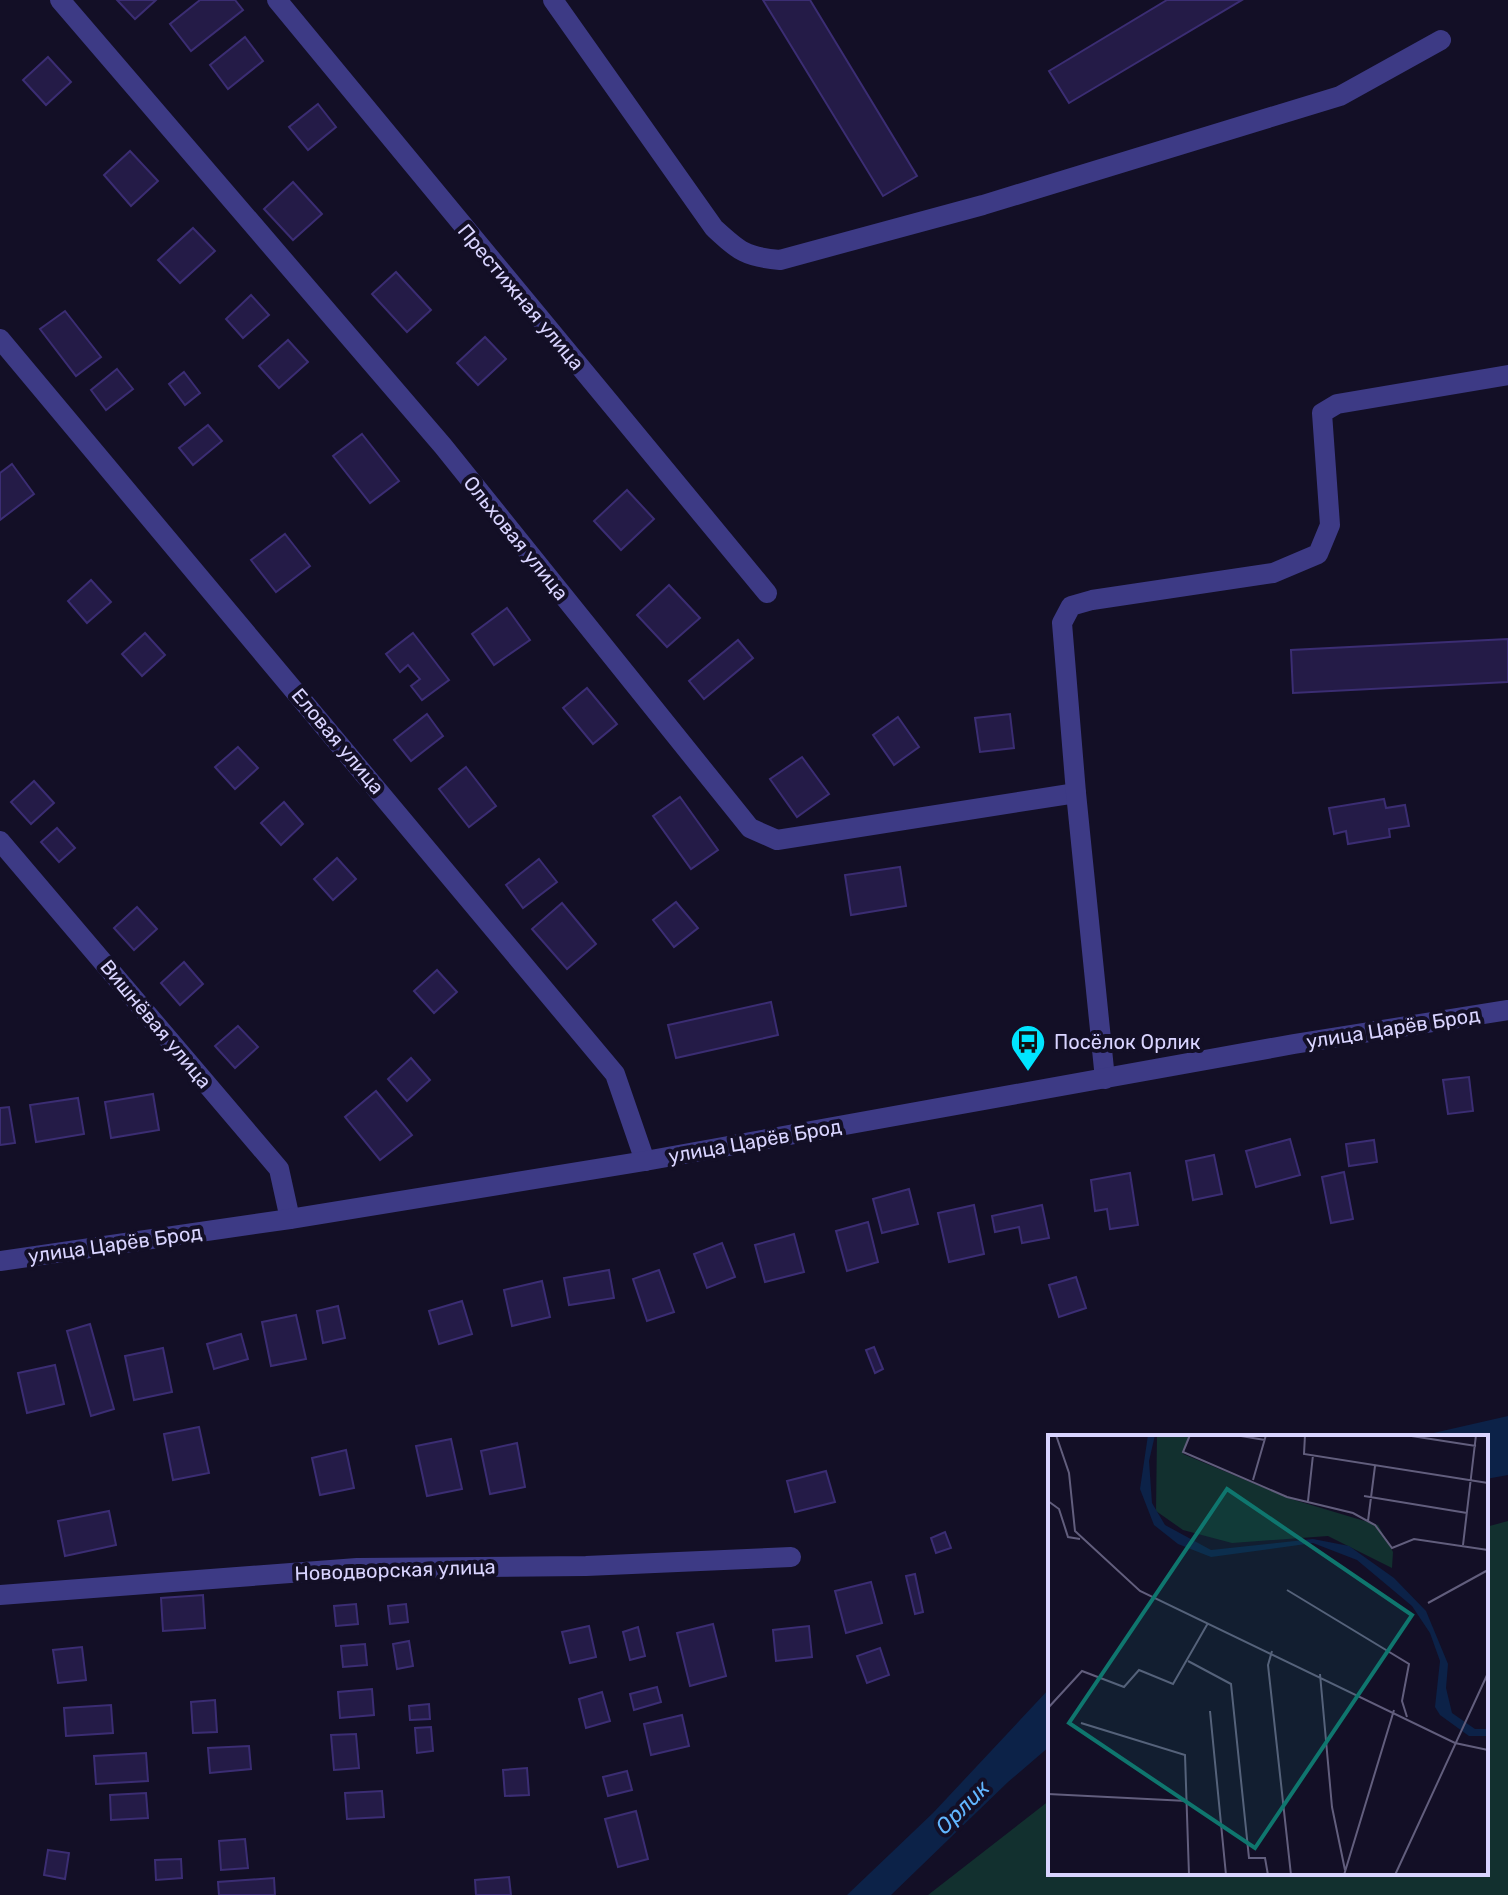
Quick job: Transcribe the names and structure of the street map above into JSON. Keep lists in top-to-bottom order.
{
  "streets": {
    "street": [
      "Престижная улица",
      "Ольховая улица",
      "Еловая улица",
      "Вишнёвая улица",
      "улица Царёв Брод",
      "Новодворская улица"
    ]
  },
  "crossings": [
    ["Еловая улица", "улица Царёв Брод"],
    ["Вишнёвая улица", "улица Царёв Брод"]
  ],
  "water": ["Орлик"],
  "places": {
    "bus stop": ["Посёлок Орлик"]
  }
}
